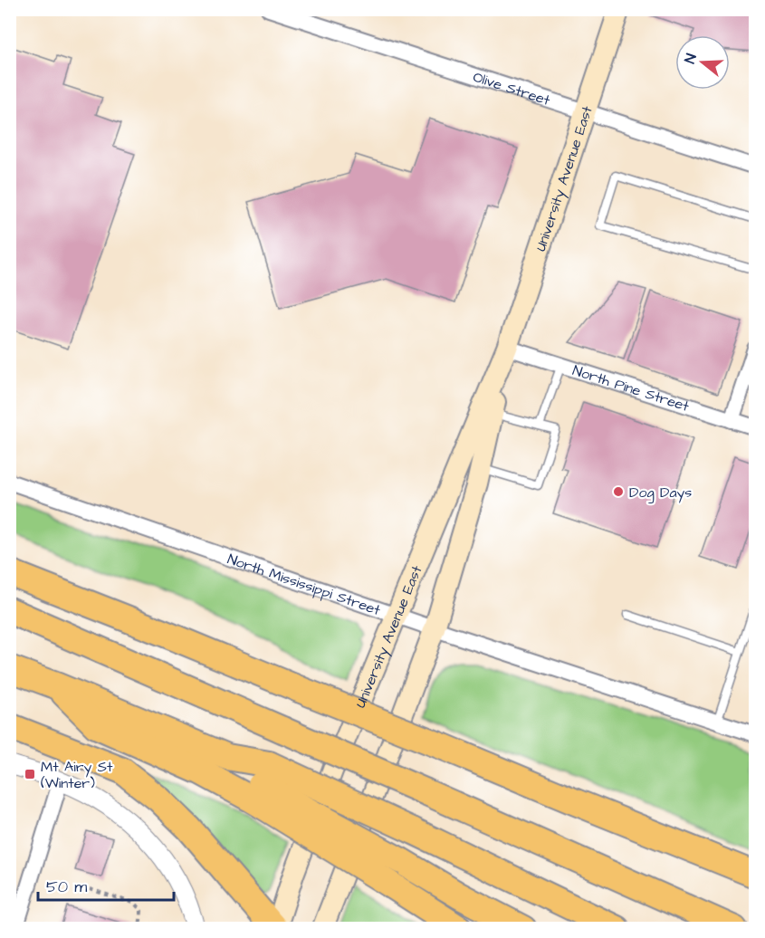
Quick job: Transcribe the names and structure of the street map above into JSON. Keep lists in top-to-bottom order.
{
  "streets": {
    "main road": ["University Avenue East"],
    "street": ["Olive Street", "North Pine Street", "North Mississippi Street"]
  },
  "crossings": [
    ["Olive Street", "University Avenue East"],
    ["University Avenue East", "North Pine Street"],
    ["University Avenue East", "North Mississippi Street"]
  ],
  "places": {
    "other": ["Dog Days"],
    "transit": ["Mt Airy St (Winter)"]
  },
  "scale_bar": "50 m",
  "north": "left"
}
